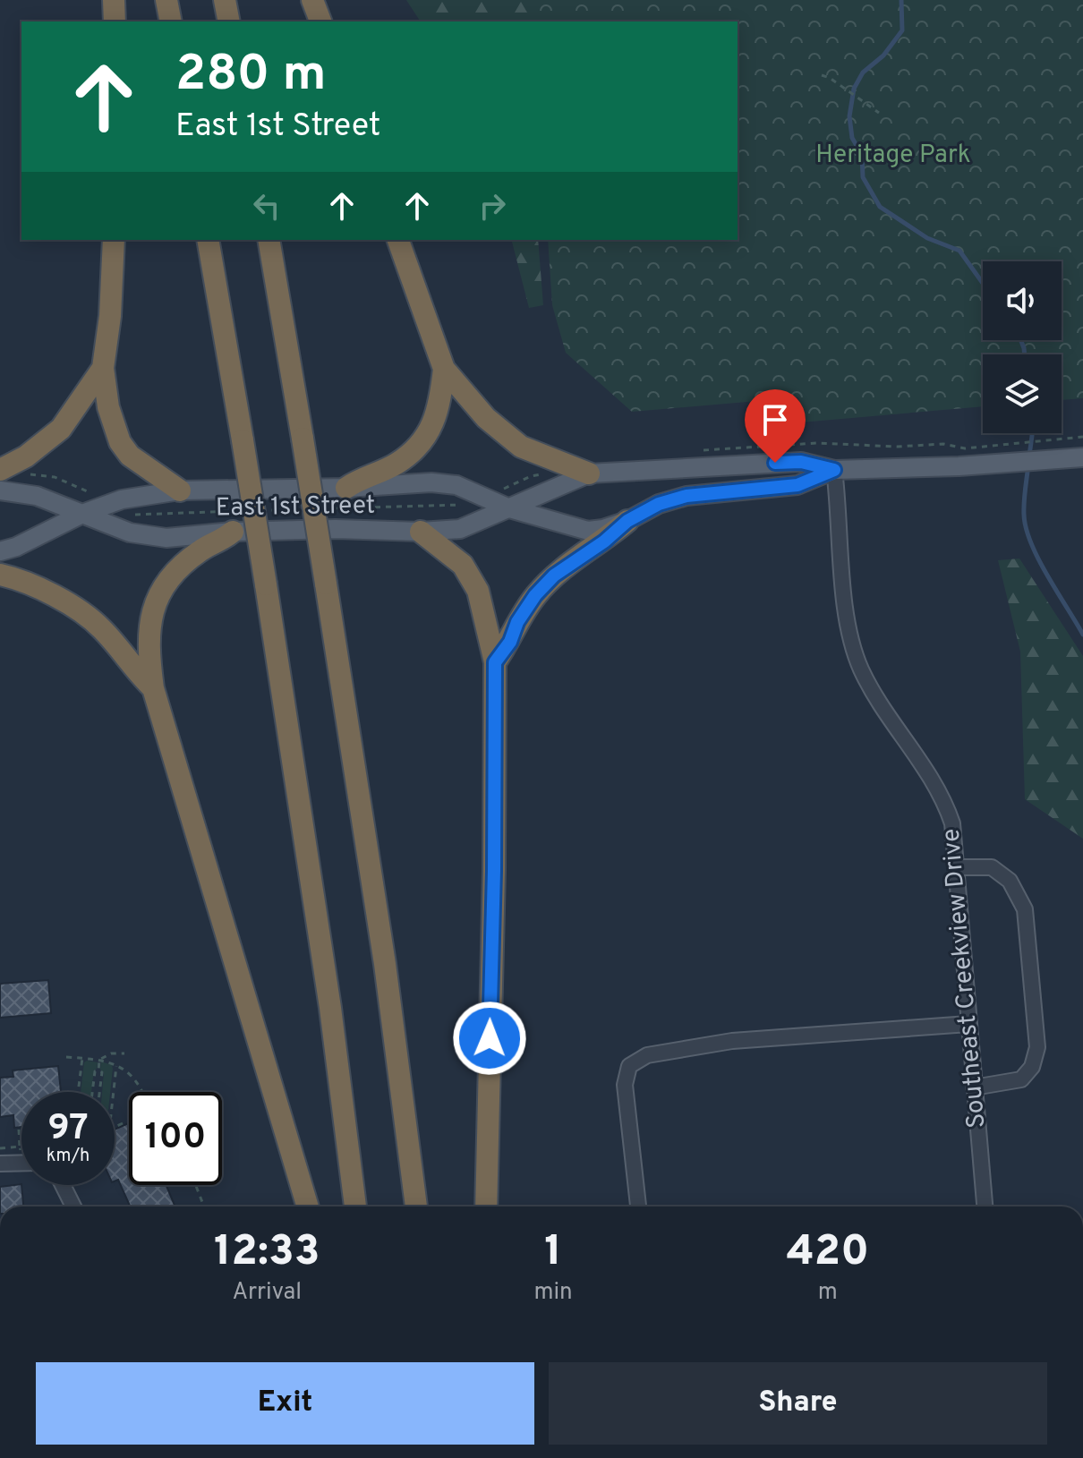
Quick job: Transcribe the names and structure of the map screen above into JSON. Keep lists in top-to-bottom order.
{
  "streets": {
    "main road": ["East 1st Street"],
    "street": ["Southeast Creekview Drive"]
  },
  "crossings": [
    ["East 1st Street", "Southeast Creekview Drive"]
  ],
  "parks": ["Heritage Park"],
  "page": {
    "turn": ["280 m", "East 1st Street"],
    "speed": "97 km/h",
    "limit": "100",
    "eta": [
      "12:33",
      "Arrival",
      "1",
      "min",
      "420",
      "m"
    ],
    "buttons": ["Exit", "Share"]
  }
}
